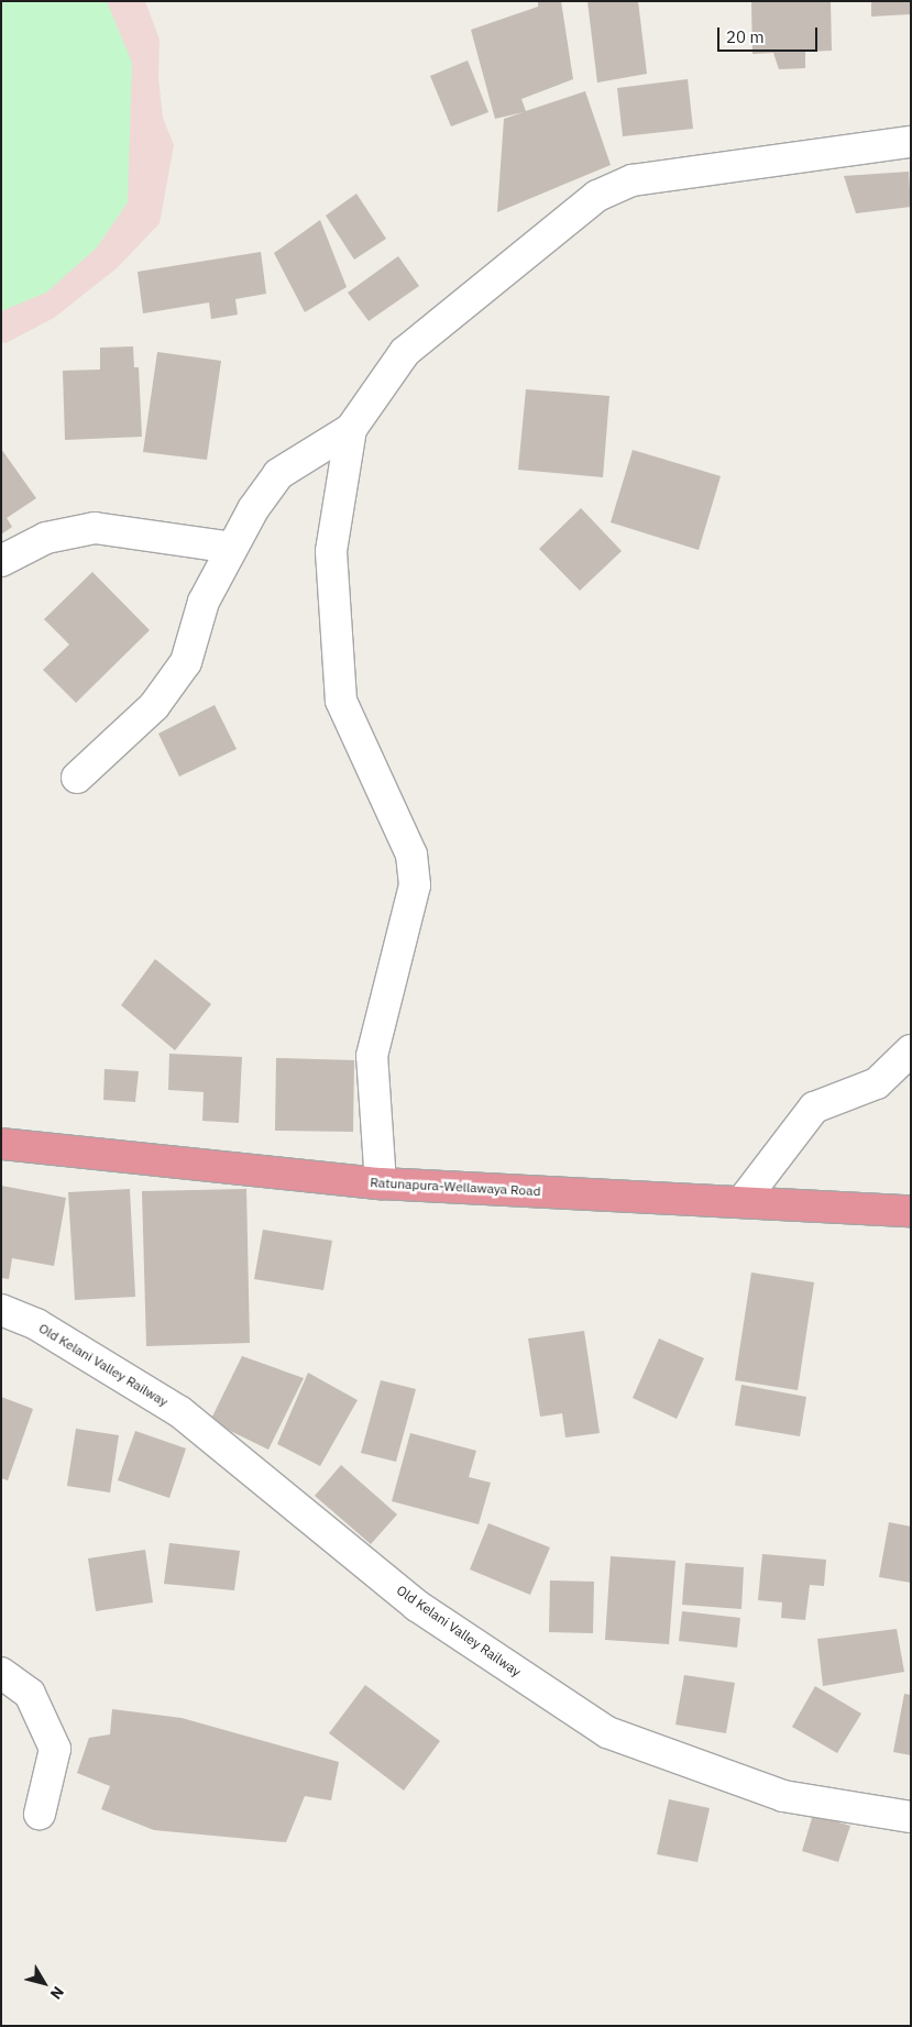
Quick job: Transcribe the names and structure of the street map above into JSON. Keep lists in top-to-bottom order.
{
  "streets": {
    "highway": ["Ratunapura-Wellawaya Road"],
    "street": ["Old Kelani Valley Railway"]
  },
  "scale_bar": "20 m",
  "north": "bottom right"
}
